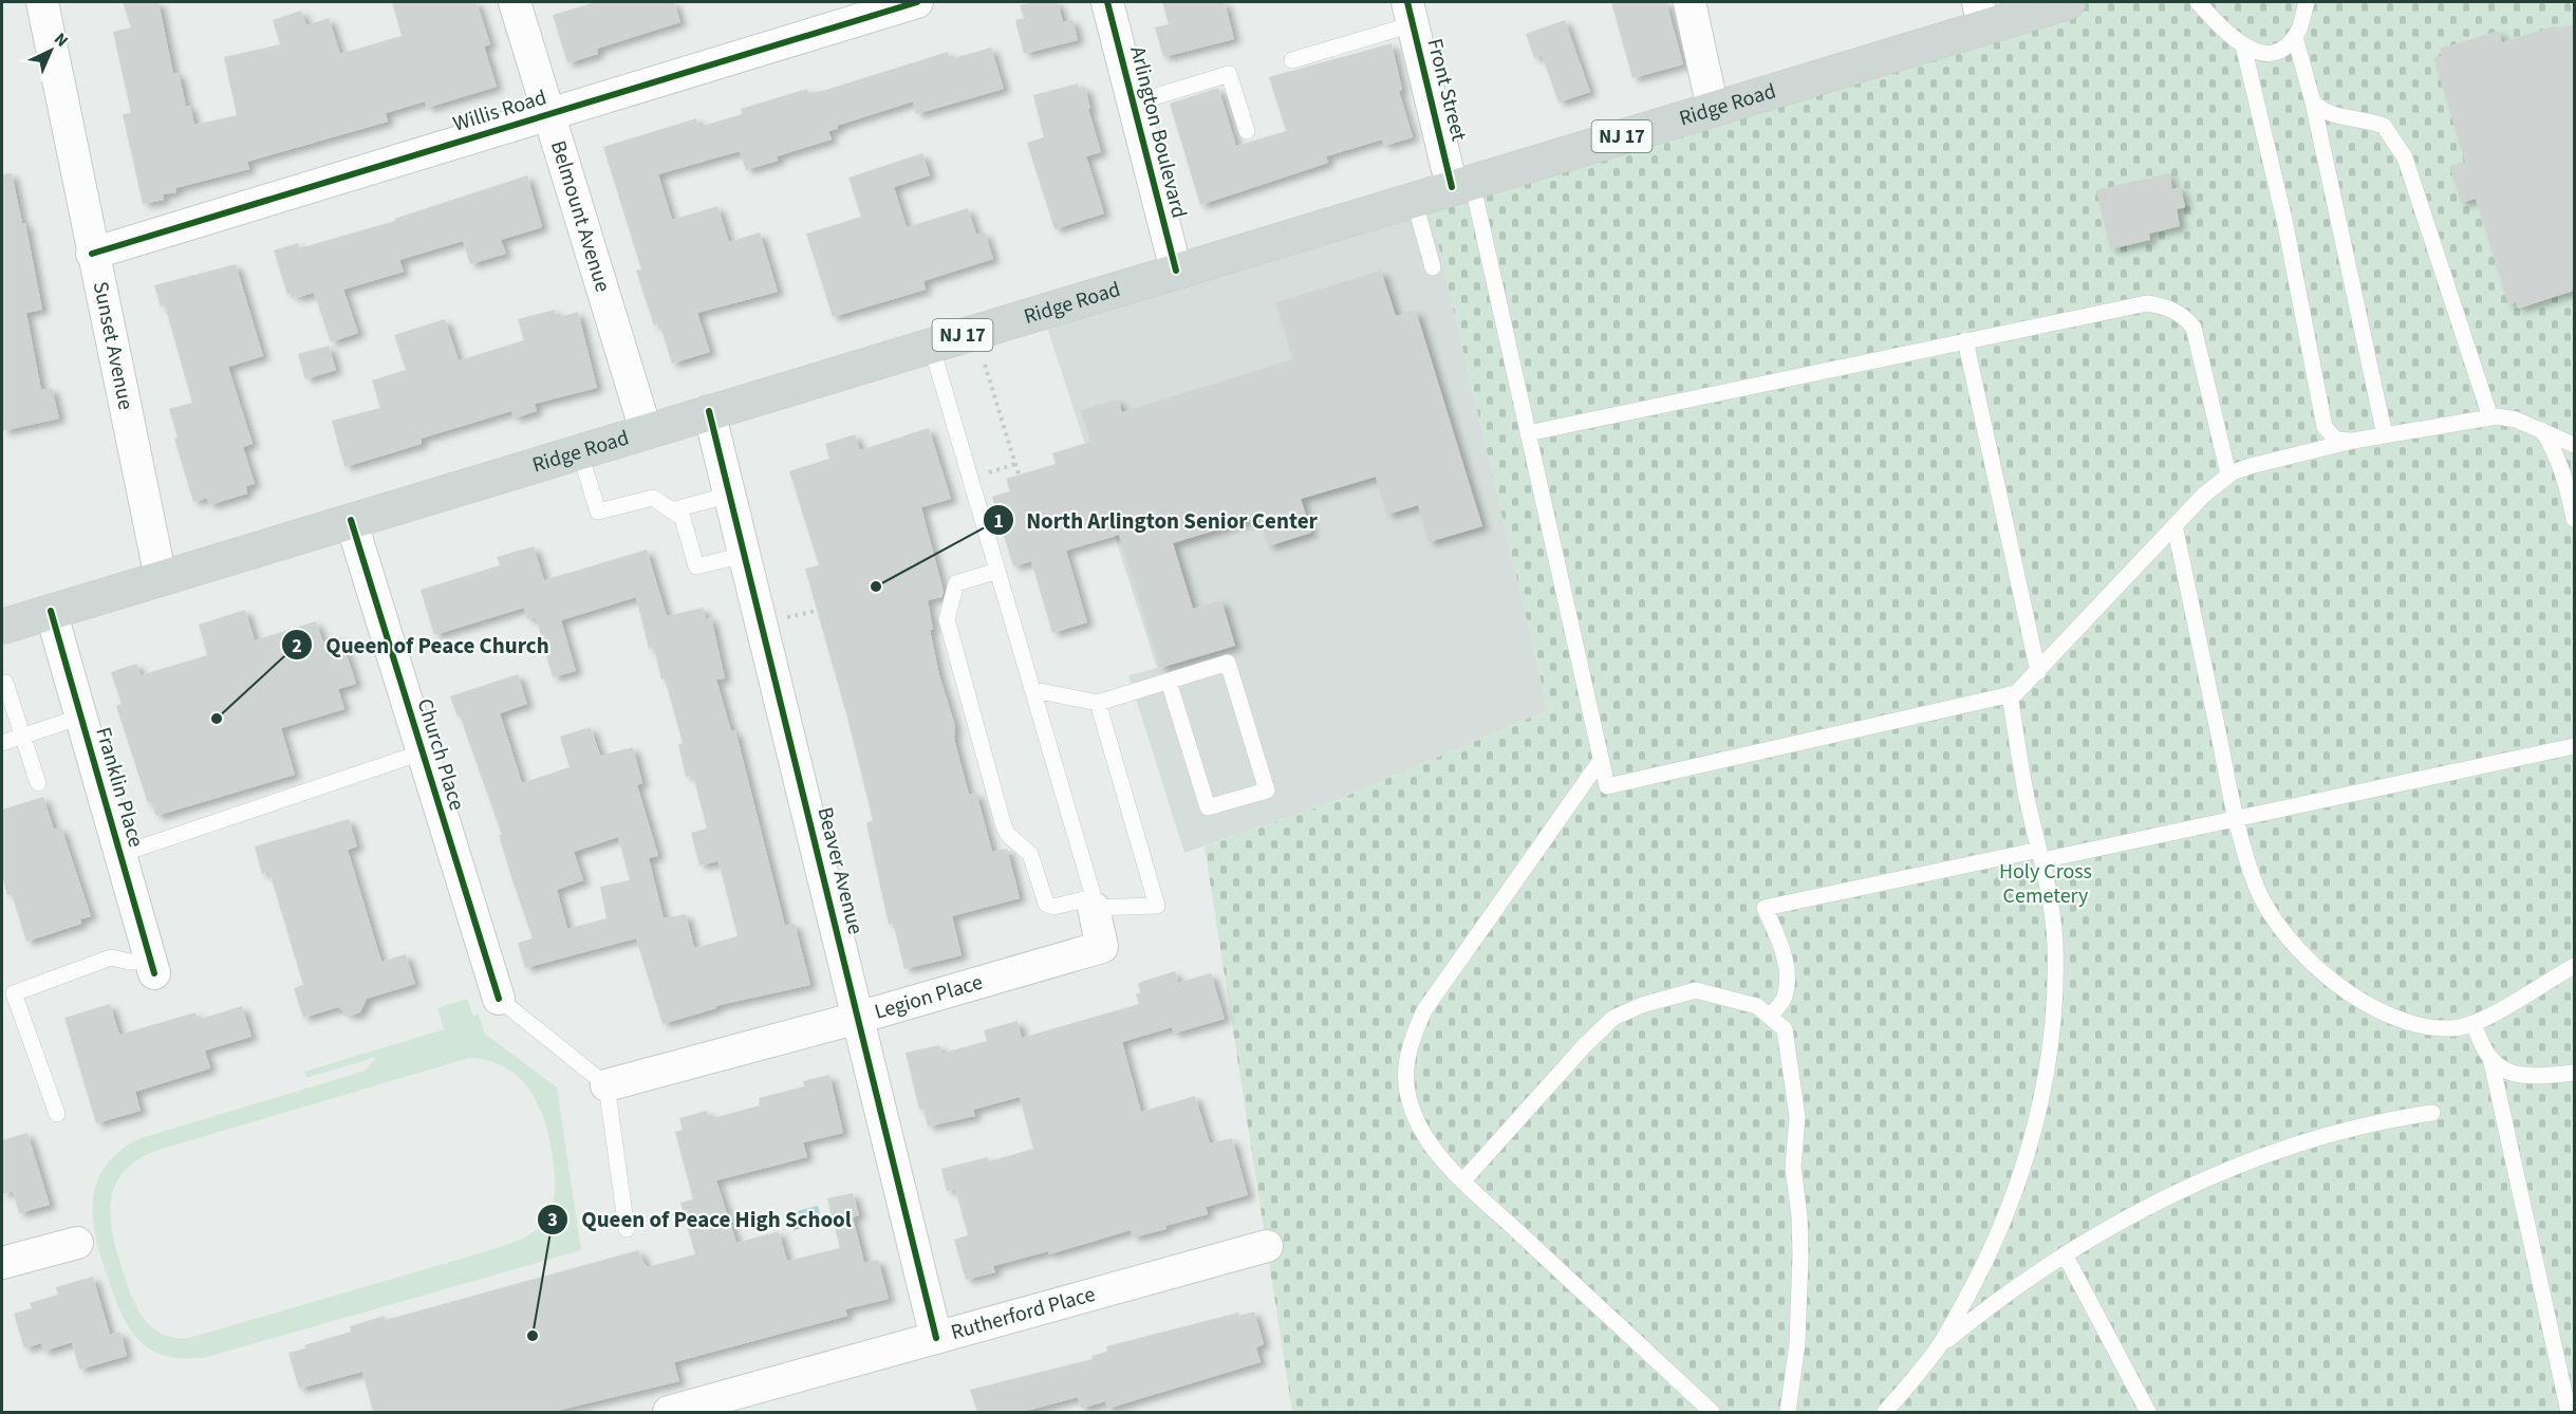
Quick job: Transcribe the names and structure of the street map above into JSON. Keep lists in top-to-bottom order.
{
  "streets": {
    "main road": ["Ridge Road", "NJ 17"],
    "street": [
      "Front Street",
      "Willis Road",
      "Arlington Boulevard",
      "Belmount Avenue",
      "Sunset Avenue",
      "Church Place",
      "Franklin Place",
      "Beaver Avenue",
      "Legion Place",
      "Rutherford Place"
    ]
  },
  "crossings": [
    ["Front Street", "Ridge Road"],
    ["Ridge Road", "Arlington Boulevard"],
    ["Ridge Road", "Belmount Avenue"],
    ["Ridge Road", "Sunset Avenue"],
    ["Ridge Road", "Church Place"],
    ["Ridge Road", "Franklin Place"],
    ["Ridge Road", "Beaver Avenue"],
    ["Willis Road", "Belmount Avenue"],
    ["Willis Road", "Sunset Avenue"],
    ["Beaver Avenue", "Legion Place"],
    ["Beaver Avenue", "Rutherford Place"]
  ],
  "parks": ["Holy Cross Cemetery"],
  "places": ["North Arlington Senior Center", "Queen of Peace Church", "Queen of Peace High School"],
  "north": "top right"
}
